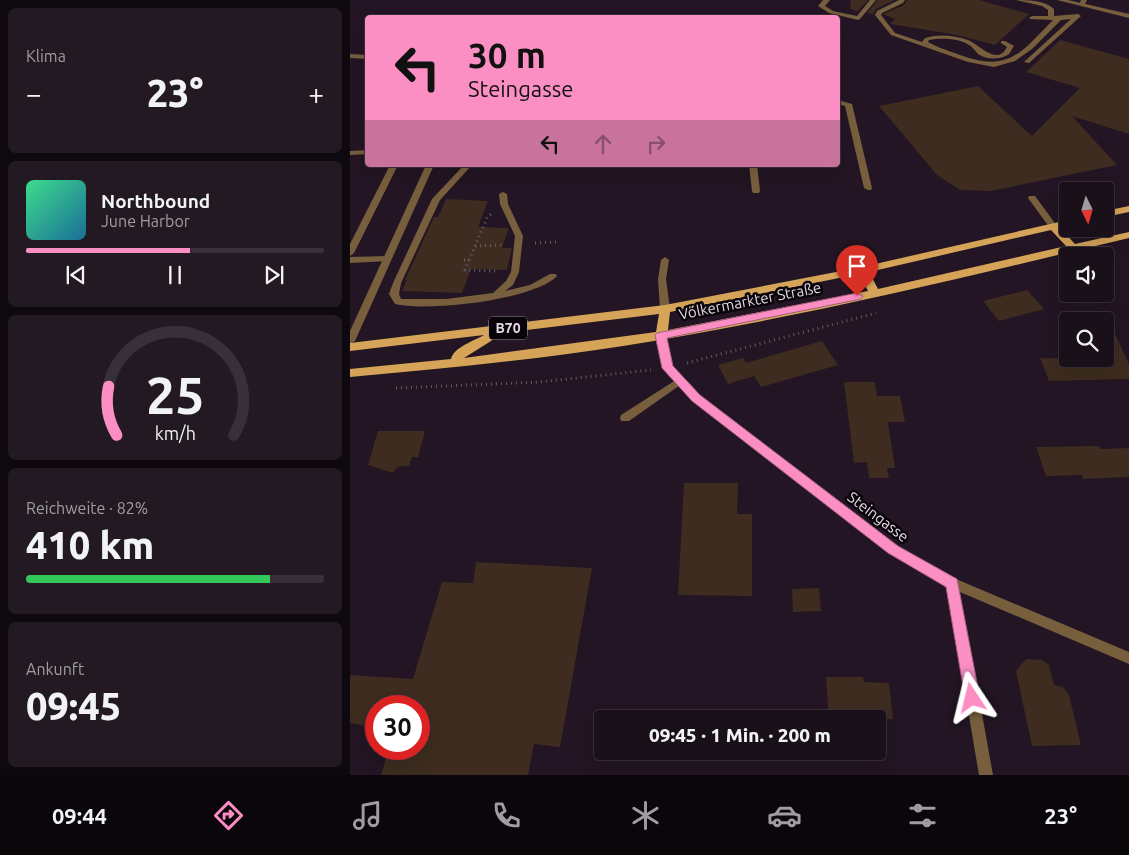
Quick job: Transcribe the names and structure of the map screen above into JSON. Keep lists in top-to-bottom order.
{
  "streets": {
    "main road": ["Völkermarkter Straße", "B70"],
    "street": ["Steingasse"]
  },
  "crossings": [
    ["Völkermarkter Straße", "Steingasse"]
  ],
  "north": "bottom",
  "page": {
    "tile": [
      "Klima",
      ["Reichweite · 82%", "410 km"],
      ["Ankunft", "09:45"]
    ],
    "turn": ["30 m", "Steingasse"],
    "heat": ["−", "23°", "+"],
    "song": ["Northbound", "June Harbor"],
    "limit": "30",
    "trip": "09:45 · 1 Min. · 200 m",
    "tabs": ["09:44", "23°"],
    "gauge": ["25", "km/h"]
  }
}
